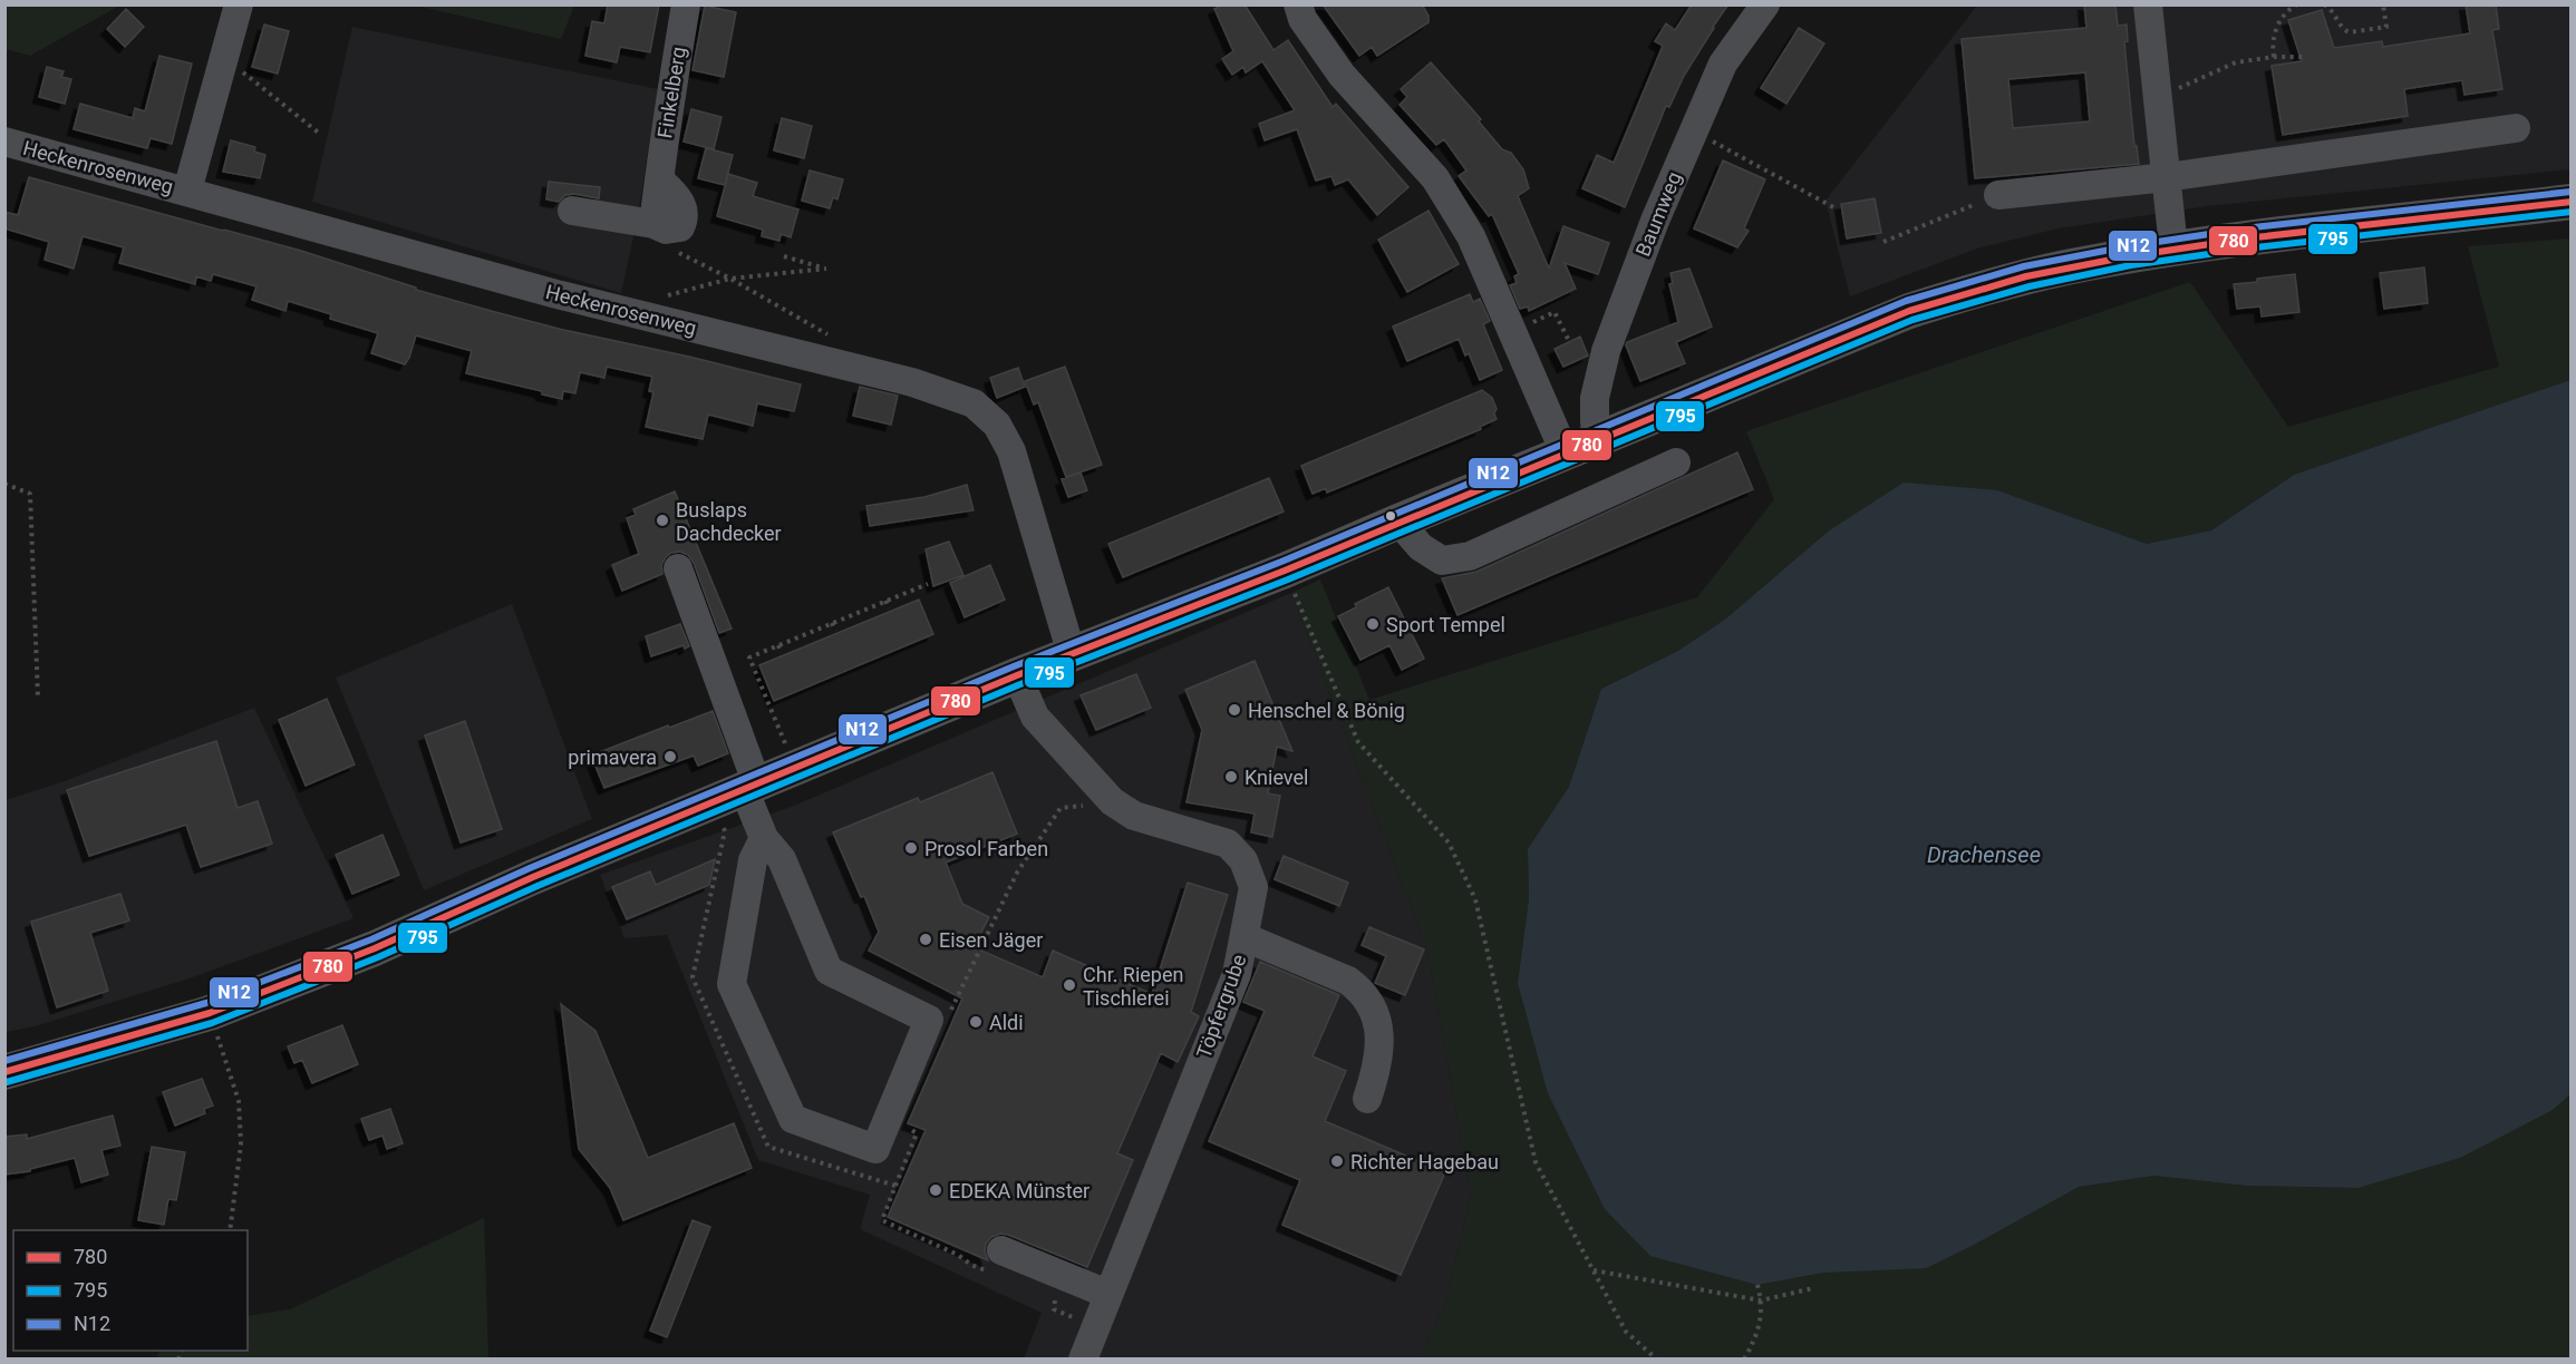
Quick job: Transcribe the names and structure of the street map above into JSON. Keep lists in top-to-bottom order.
{
  "streets": {
    "street": [
      "Finkelberg",
      "Heckenrosenweg",
      "Baumweg",
      "Töpfergrube"
    ]
  },
  "water": ["Drachensee"],
  "places": [
    "Buslaps Dachdecker",
    "Sport Tempel",
    "Henschel & Bönig",
    "primavera",
    "Knievel",
    "Prosol Farben",
    "Eisen Jäger",
    "Chr. Riepen Tischlerei",
    "Aldi",
    "Richter Hagebau",
    "EDEKA Münster"
  ],
  "lines": ["transit line N12", "transit line 780", "transit line 795"],
  "legend": ["780", "795", "N12"]
}
